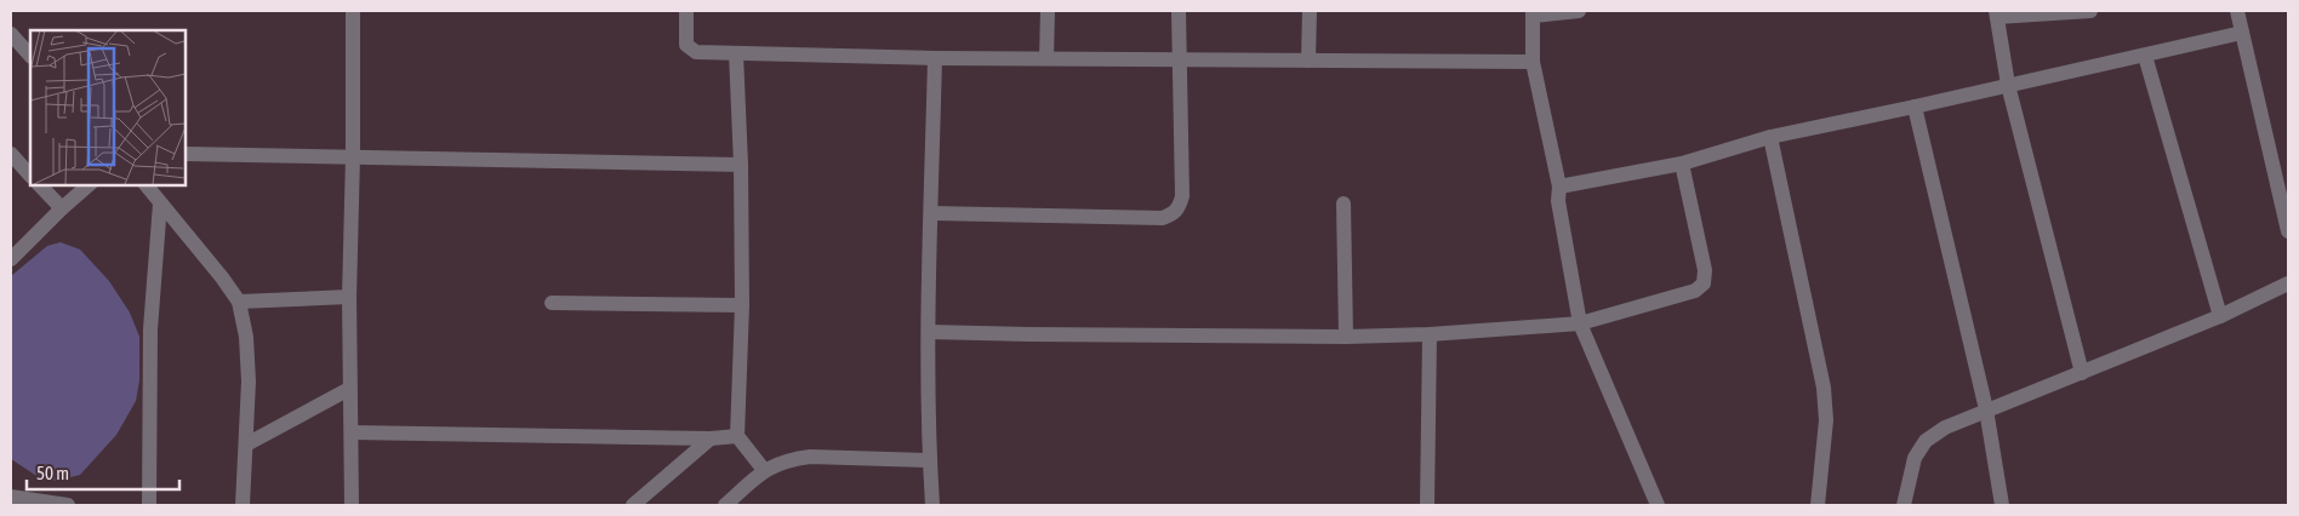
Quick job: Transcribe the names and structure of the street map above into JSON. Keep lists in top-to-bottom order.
{
  "scale_bar": "50 m"
}
